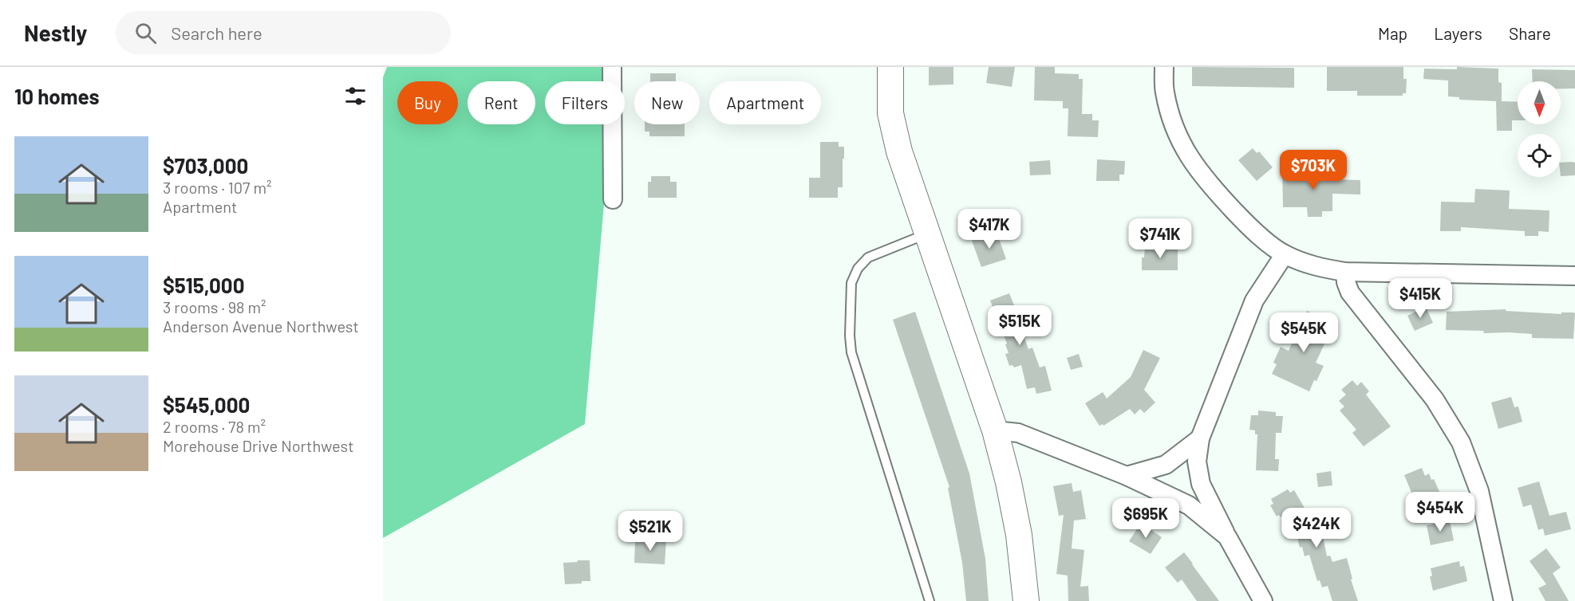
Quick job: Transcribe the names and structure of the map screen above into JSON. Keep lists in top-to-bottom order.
{
  "north": "bottom",
  "page": {
    "header": "Nestly",
    "search": "Search here",
    "nav": ["Map", "Layers", "Share"],
    "heading": "10 homes",
    "chip": [
      "Buy",
      "Rent",
      "Filters",
      "New",
      "Apartment"
    ],
    "list": [
      {
        "name": "$703,000",
        "note": "3 rooms · 107 m² · Apartment"
      },
      {
        "name": "$515,000",
        "note": "3 rooms · 98 m² · Anderson Avenue Northwest"
      },
      {
        "name": "$545,000",
        "note": "2 rooms · 78 m² · Morehouse Drive Northwest"
      }
    ],
    "price": [
      "$703K",
      "$417K",
      "$741K",
      "$415K",
      "$515K",
      "$545K",
      "$454K",
      "$695K",
      "$424K",
      "$521K"
    ]
  }
}
